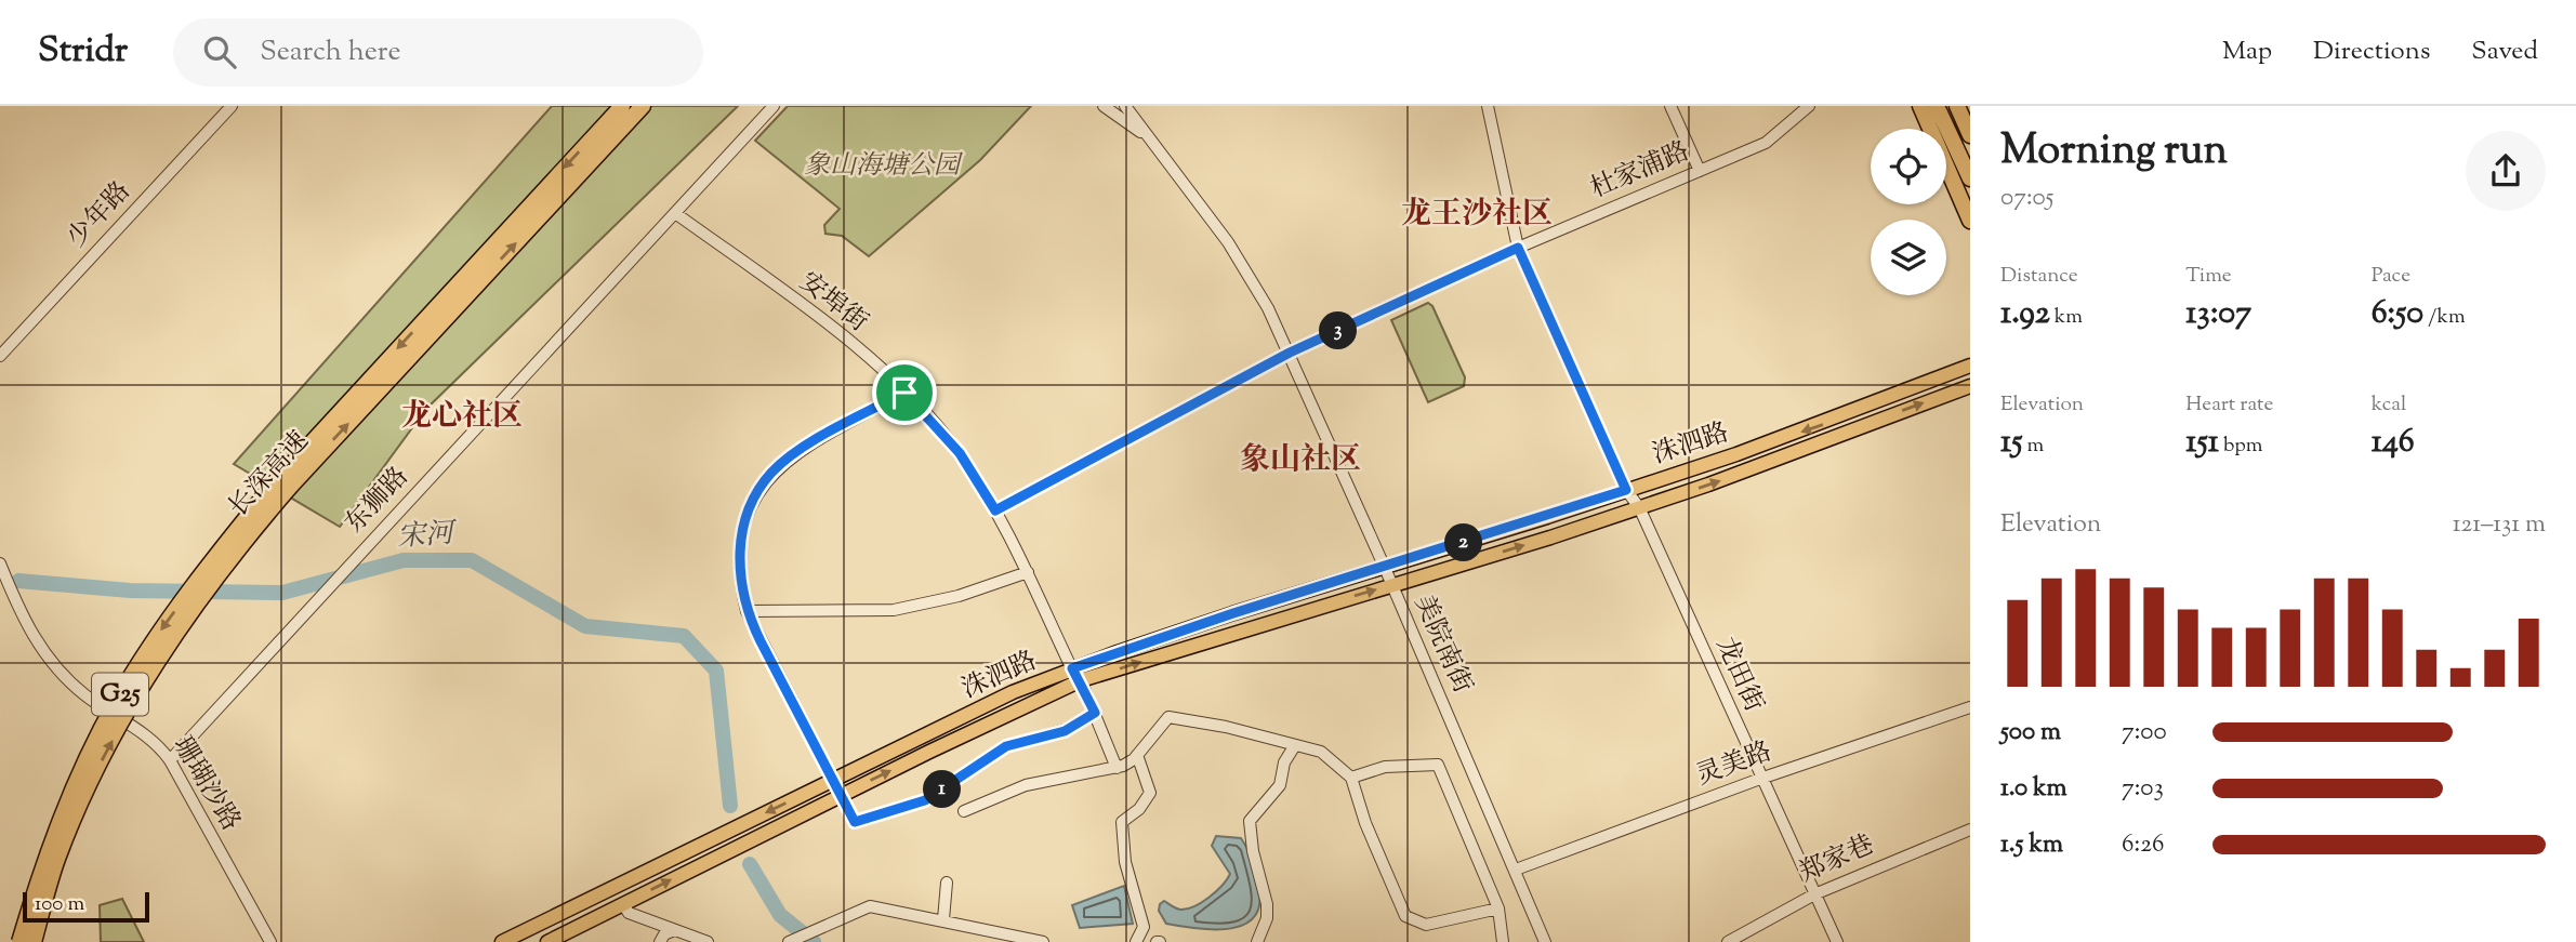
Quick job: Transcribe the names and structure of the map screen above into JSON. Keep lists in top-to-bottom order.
{
  "streets": {
    "highway": ["长深高速", "G25"],
    "main road": ["洙泗路"],
    "street": [
      "杜家浦路",
      "少年路",
      "安埠街",
      "东狮路",
      "美院南街",
      "龙田街",
      "灵美路",
      "珊瑚沙路",
      "郑家巷"
    ]
  },
  "crossings": [
    ["杜家浦路", "安埠街"],
    ["杜家浦路", "美院南街"],
    ["安埠街", "洙泗路"],
    ["安埠街", "东狮路"],
    ["洙泗路", "美院南街"],
    ["洙泗路", "龙田街"],
    ["东狮路", "珊瑚沙路"],
    ["美院南街", "灵美路"],
    ["龙田街", "灵美路"],
    ["龙田街", "郑家巷"]
  ],
  "districts": ["龙王沙社区", "龙心社区", "象山社区"],
  "water": ["宋河"],
  "parks": ["象山海塘公园"],
  "scale_bar": "100 m",
  "page": {
    "header": "Stridr",
    "search": "Search here",
    "nav": ["Map", "Directions", "Saved"],
    "heading": ["Morning run", "07:05"],
    "stats": [
      ["Distance", "1.92 km"],
      ["Time", "13:07"],
      ["Pace", "6:50 /km"],
      ["Elevation", "15 m"],
      ["Heart rate", "151 bpm"],
      ["kcal", "146"]
    ],
    "pins": ["3", "2", "1"],
    "chart": ["Elevation", "121–131 m"],
    "list": [
      {
        "name": "500 m",
        "note": "7:00"
      },
      {
        "name": "1.0 km",
        "note": "7:03"
      },
      {
        "name": "1.5 km",
        "note": "6:26"
      }
    ],
    "scale": "100 m"
  }
}
